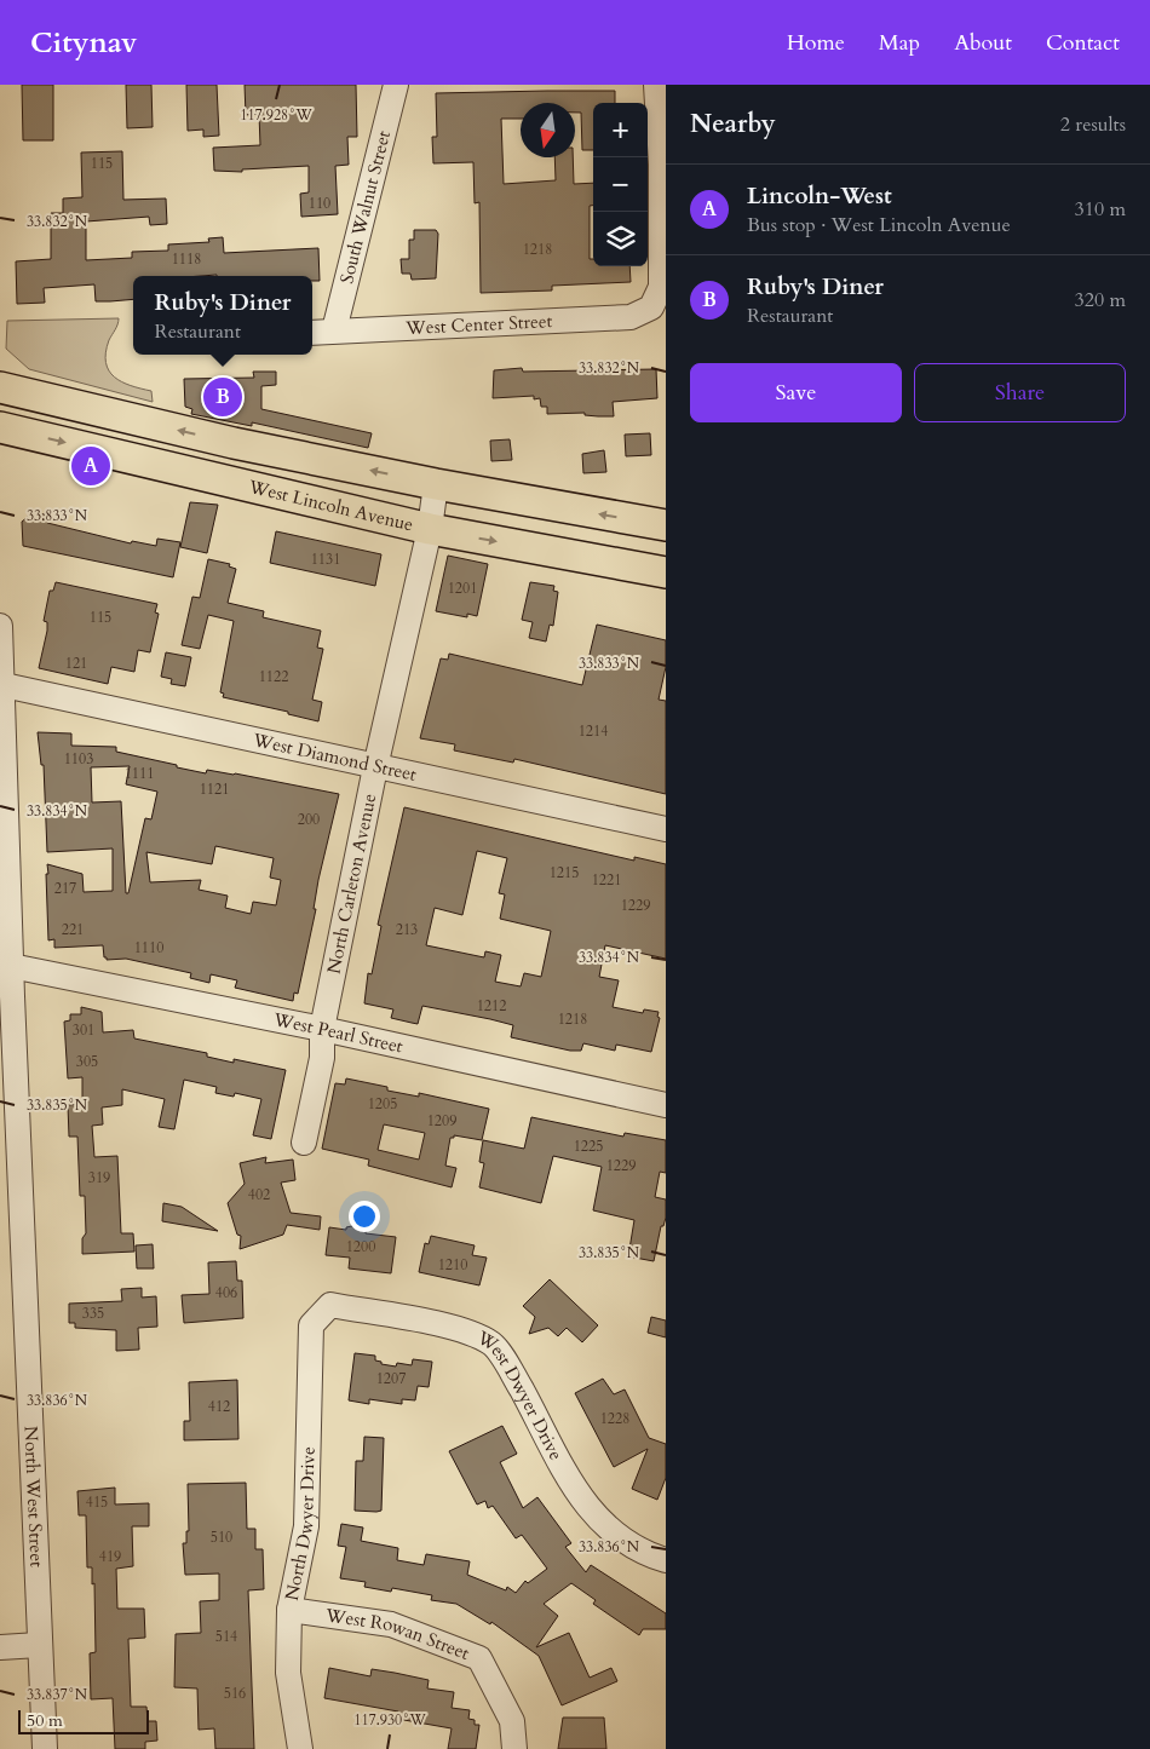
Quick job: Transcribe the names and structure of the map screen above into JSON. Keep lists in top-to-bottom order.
{
  "streets": {
    "main road": ["West Lincoln Avenue"],
    "street": [
      "South Walnut Street",
      "West Center Street",
      "West Diamond Street",
      "North Carleton Avenue",
      "West Pearl Street",
      "West Dwyer Drive",
      "North West Street",
      "North Dwyer Drive",
      "West Rowan Street"
    ]
  },
  "crossings": [
    ["South Walnut Street", "West Center Street"],
    ["West Lincoln Avenue", "North Carleton Avenue"],
    ["West Diamond Street", "North Carleton Avenue"],
    ["West Diamond Street", "North West Street"],
    ["North Carleton Avenue", "West Pearl Street"],
    ["West Pearl Street", "North West Street"],
    ["West Dwyer Drive", "North Dwyer Drive"],
    ["North Dwyer Drive", "West Rowan Street"]
  ],
  "house_numbers": [
    "115",
    "110",
    "1218",
    "1118",
    "1131",
    "1201",
    "115",
    "121",
    "1122",
    "1214",
    "1103",
    "1111",
    "1121",
    "200",
    "1215",
    "1221",
    "217",
    "1229",
    "221",
    "213",
    "1110",
    "1212",
    "1218",
    "301",
    "305",
    "1205",
    "1209",
    "1225",
    "1229",
    "319",
    "402",
    "1200",
    "1210",
    "406",
    "335",
    "1207",
    "412",
    "1228",
    "415",
    "510",
    "419",
    "514",
    "516"
  ],
  "scale_bar": "50 m",
  "north": "bottom",
  "page": {
    "header": "Citynav",
    "nav": [
      "Home",
      "Map",
      "About",
      "Contact"
    ],
    "heading": ["Nearby", "2 results"],
    "map_buttons": ["+", "−"],
    "list": [
      {
        "mark": "A",
        "name": "Lincoln-West",
        "note": "Bus stop · West Lincoln Avenue",
        "value": "310 m"
      },
      {
        "mark": "B",
        "name": "Ruby's Diner",
        "note": "Restaurant",
        "value": "320 m"
      }
    ],
    "popup": ["Ruby's Diner", "Restaurant"],
    "buttons": ["Save", "Share"],
    "pins": ["B", "A"],
    "scale": "50 m"
  },
  "coordinates": [
    "117.928°W",
    "33.832°N",
    "33.833°N",
    "33.834°N",
    "33.835°N",
    "33.836°N",
    "33.837°N",
    "117.930°W"
  ]
}
